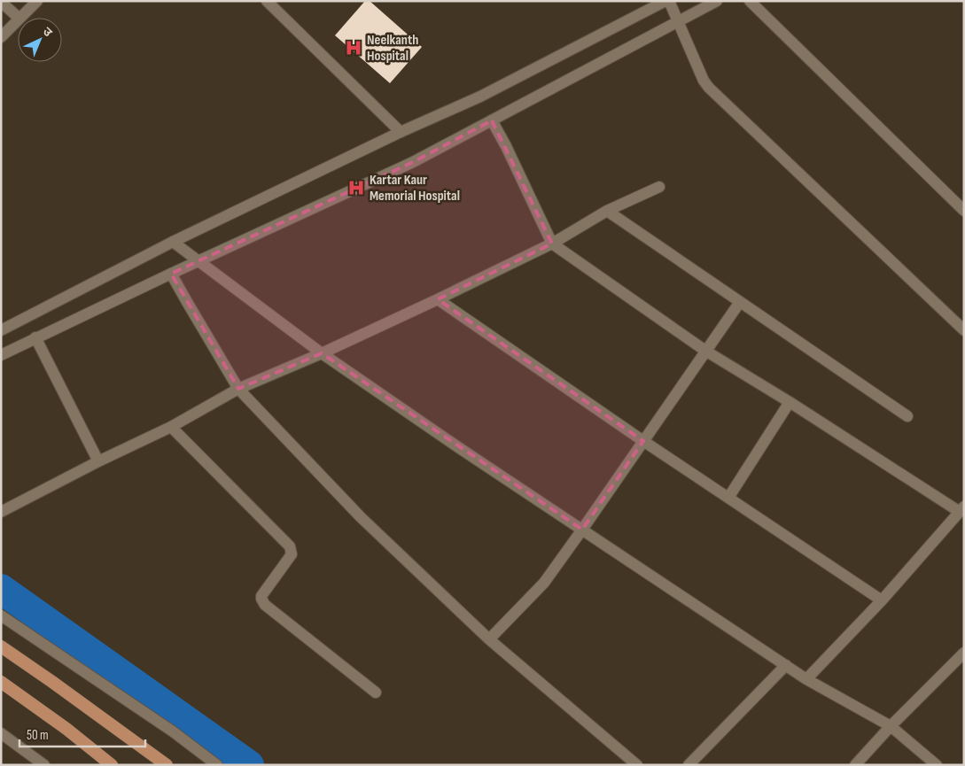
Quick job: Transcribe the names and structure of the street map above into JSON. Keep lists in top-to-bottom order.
{
  "places": {
    "hospital": ["Neelkanth Hospital", "Kartar Kaur Memorial Hospital"]
  },
  "scale_bar": "50 m",
  "north": "top right"
}
